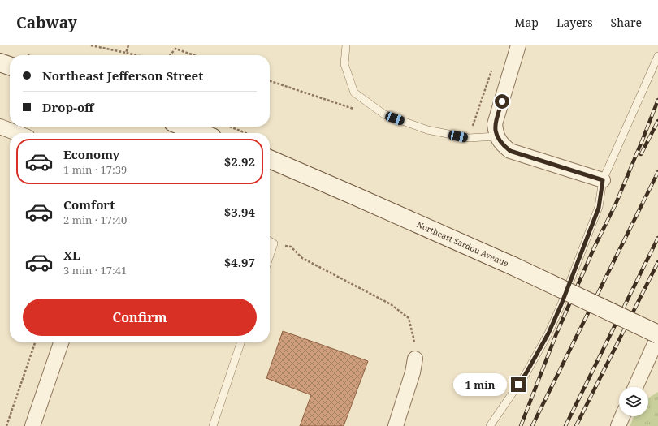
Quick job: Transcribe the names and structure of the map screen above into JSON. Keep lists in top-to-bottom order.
{
  "streets": {
    "main road": ["Northeast Sardou Avenue"]
  },
  "page": {
    "header": "Cabway",
    "nav": ["Map", "Layers", "Share"],
    "banner": ["Northeast Jefferson Street", "Drop-off"],
    "list": [
      {
        "name": "Economy",
        "note": "1 min · 17:39",
        "value": "$2.92"
      },
      {
        "name": "Comfort",
        "note": "2 min · 17:40",
        "value": "$3.94"
      },
      {
        "name": "XL",
        "note": "3 min · 17:41",
        "value": "$4.97"
      }
    ],
    "buttons": "Confirm",
    "bubble": "1 min"
  }
}
